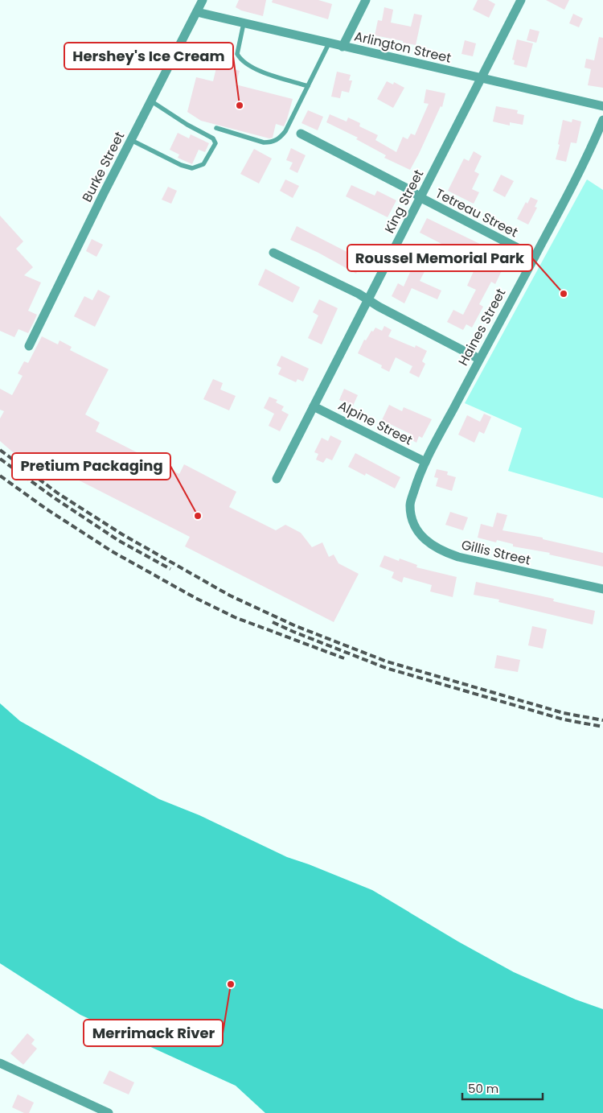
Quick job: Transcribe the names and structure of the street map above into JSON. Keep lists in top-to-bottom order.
{
  "streets": {
    "street": [
      "Arlington Street",
      "Burke Street",
      "King Street",
      "Tetreau Street",
      "Haines Street",
      "Alpine Street",
      "Gillis Street"
    ]
  },
  "crossings": [
    ["Arlington Street", "Burke Street"],
    ["Arlington Street", "King Street"],
    ["King Street", "Tetreau Street"],
    ["King Street", "Alpine Street"],
    ["Tetreau Street", "Haines Street"],
    ["Haines Street", "Alpine Street"],
    ["Haines Street", "Gillis Street"]
  ],
  "places": [
    "Hershey's Ice Cream",
    "Roussel Memorial Park",
    "Pretium Packaging",
    "Merrimack River"
  ],
  "scale_bar": "50 m"
}
